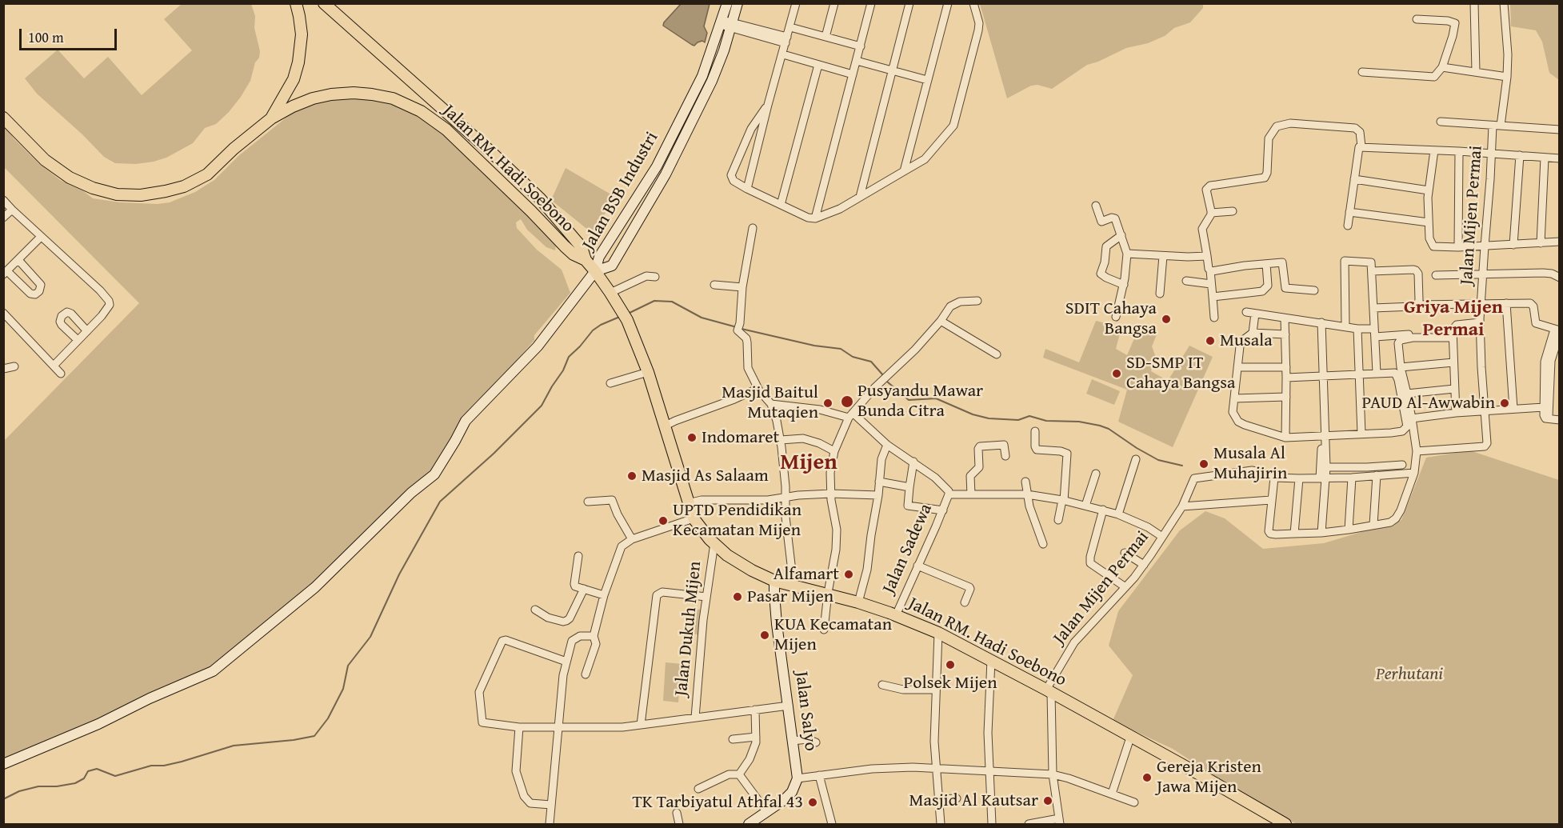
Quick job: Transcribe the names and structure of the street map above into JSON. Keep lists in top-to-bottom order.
{
  "streets": {
    "main road": ["Jalan RM. Hadi Soebono"],
    "street": [
      "Jalan BSB Industri",
      "Jalan Mijen Permai",
      "Jalan Sadewa",
      "Jalan Dukuh Mijen",
      "Jalan Salyo"
    ]
  },
  "crossings": [
    ["Jalan RM. Hadi Soebono", "Jalan BSB Industri"],
    ["Jalan RM. Hadi Soebono", "Jalan Mijen Permai"],
    ["Jalan RM. Hadi Soebono", "Jalan Sadewa"],
    ["Jalan RM. Hadi Soebono", "Jalan Dukuh Mijen"],
    ["Jalan RM. Hadi Soebono", "Jalan Salyo"],
    ["Jalan Dukuh Mijen", "Jalan Salyo"]
  ],
  "districts": ["Griya Mijen Permai", "Mijen"],
  "parks": ["Perhutani"],
  "places": [
    "SDIT Cahaya Bangsa",
    "Musala",
    "SD-SMP IT Cahaya Bangsa",
    "Pusyandu Mawar Bunda Citra",
    "Masjid Baitul Mutaqien",
    "PAUD Al-Awwabin",
    "Indomaret",
    "Musala Al Muhajirin",
    "Masjid As Salaam",
    "UPTD Pendidikan Kecamatan Mijen",
    "Alfamart",
    "Pasar Mijen",
    "KUA Kecamatan Mijen",
    "Polsek Mijen",
    "Gereja Kristen Jawa Mijen",
    "Masjid Al Kautsar",
    "TK Tarbiyatul Athfal 43"
  ],
  "scale_bar": "100 m"
}
